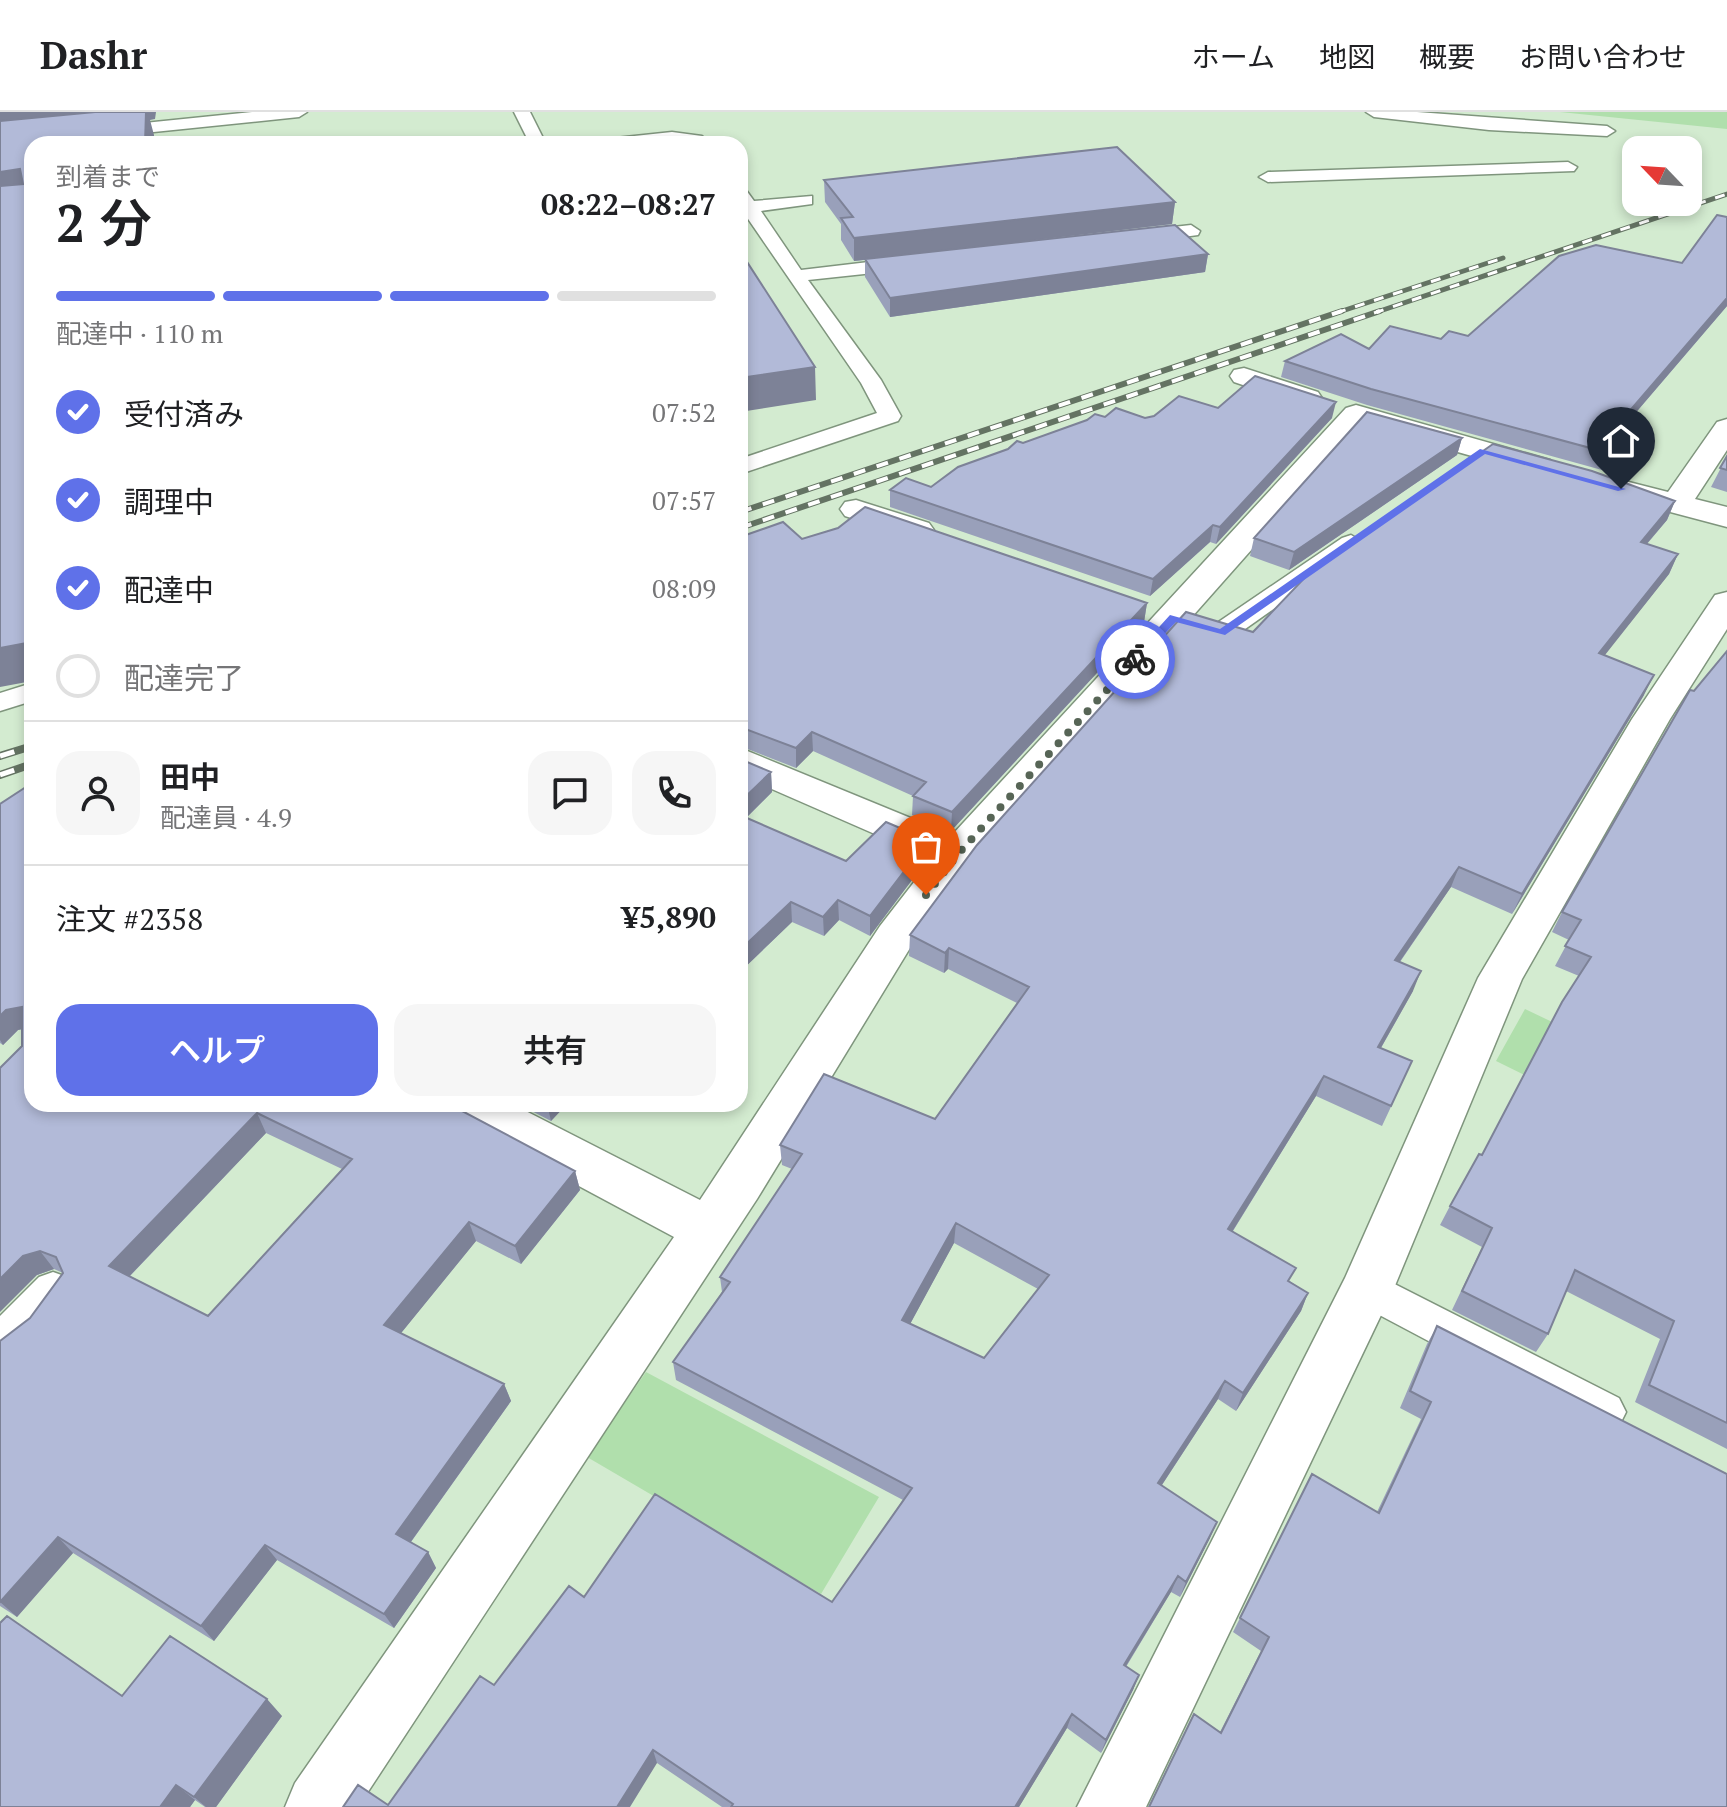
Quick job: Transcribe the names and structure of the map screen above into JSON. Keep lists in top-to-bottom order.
{
  "north": "top left",
  "page": {
    "header": "Dashr",
    "nav": [
      "ホーム",
      "地図",
      "概要",
      "お問い合わせ"
    ],
    "heading": ["2 分", "到着まで", "08:22–08:27"],
    "panel": [
      "田中",
      "配達員 · 4.9",
      "注文 #2358",
      "¥5,890"
    ],
    "bar": "配達中 · 110 m",
    "list": [
      ["受付済み", "07:52"],
      ["調理中", "07:57"],
      ["配達中", "08:09"],
      "配達完了"
    ],
    "buttons": ["ヘルプ", "共有"]
  }
}
